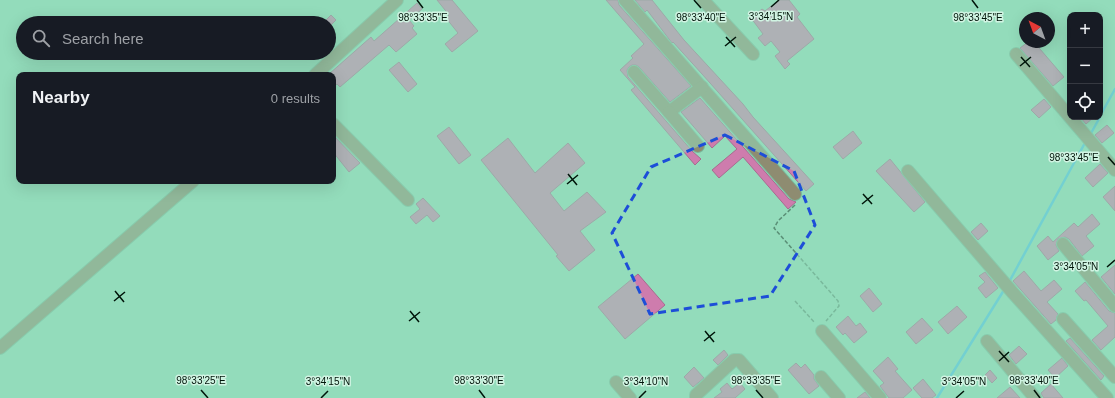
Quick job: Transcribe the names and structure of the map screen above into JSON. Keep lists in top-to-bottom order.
{
  "north": "top left",
  "page": {
    "map_buttons": ["+", "−"],
    "search": "Search here",
    "heading": ["Nearby", "0 results"]
  },
  "coordinates": [
    "3°34'15\"N",
    "98°33'35\"E",
    "98°33'40\"E",
    "98°33'45\"E",
    "3°34'05\"N",
    "98°33'25\"E",
    "98°33'30\"E",
    "3°34'10\"N"
  ]
}
